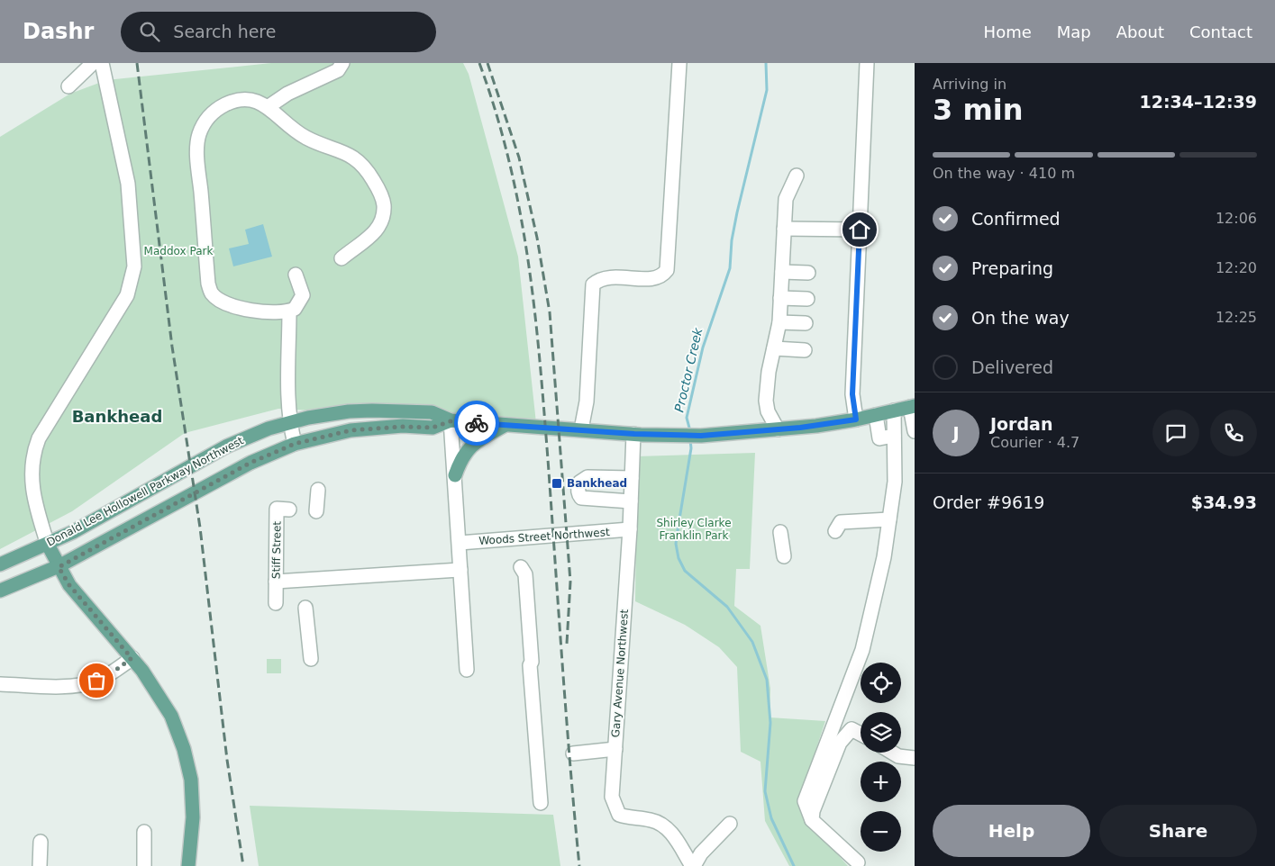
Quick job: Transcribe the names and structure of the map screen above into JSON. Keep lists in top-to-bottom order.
{
  "streets": {
    "main road": ["Donald Lee Hollowell Parkway Northwest"],
    "street": ["Woods Street Northwest", "Stiff Street", "Gary Avenue Northwest"]
  },
  "crossings": [
    ["Donald Lee Hollowell Parkway Northwest", "Gary Avenue Northwest"],
    ["Woods Street Northwest", "Gary Avenue Northwest"]
  ],
  "districts": ["Bankhead"],
  "water": ["Proctor Creek"],
  "parks": ["Maddox Park", "Shirley Clarke Franklin Park"],
  "places": {
    "transit": ["Bankhead"]
  },
  "page": {
    "header": "Dashr",
    "search": "Search here",
    "nav": [
      "Home",
      "Map",
      "About",
      "Contact"
    ],
    "heading": ["3 min", "Arriving in", "12:34–12:39"],
    "panel": [
      "Jordan",
      "Courier · 4.7",
      "Order #9619",
      "$34.93"
    ],
    "bar": "On the way · 410 m",
    "list": [
      ["Confirmed", "12:06"],
      ["Preparing", "12:20"],
      ["On the way", "12:25"],
      "Delivered"
    ],
    "round": "J",
    "map_buttons": ["+", "−"],
    "buttons": ["Help", "Share"]
  }
}
